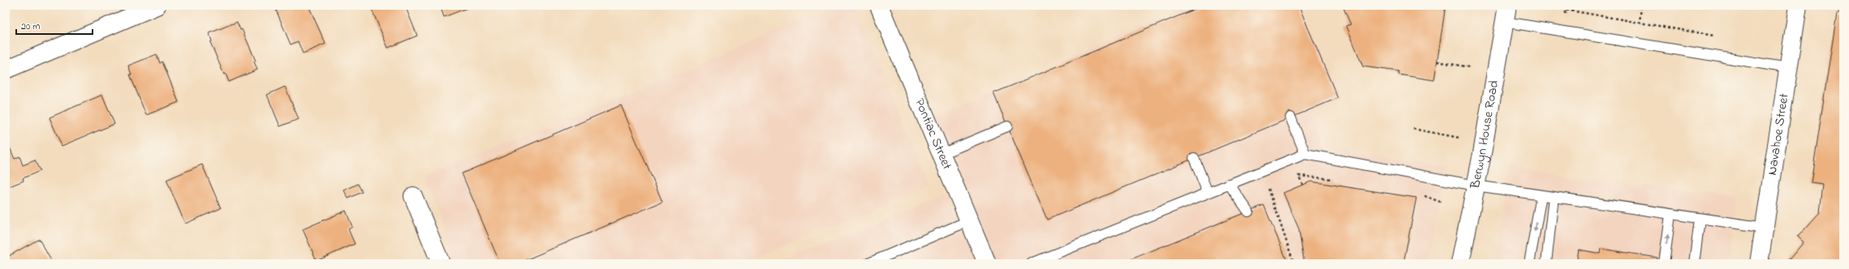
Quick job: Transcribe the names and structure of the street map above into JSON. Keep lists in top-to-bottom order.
{
  "streets": {
    "street": ["Pontiac Street", "Berwyn House Road", "Navahoe Street"]
  },
  "scale_bar": "20 m"
}
